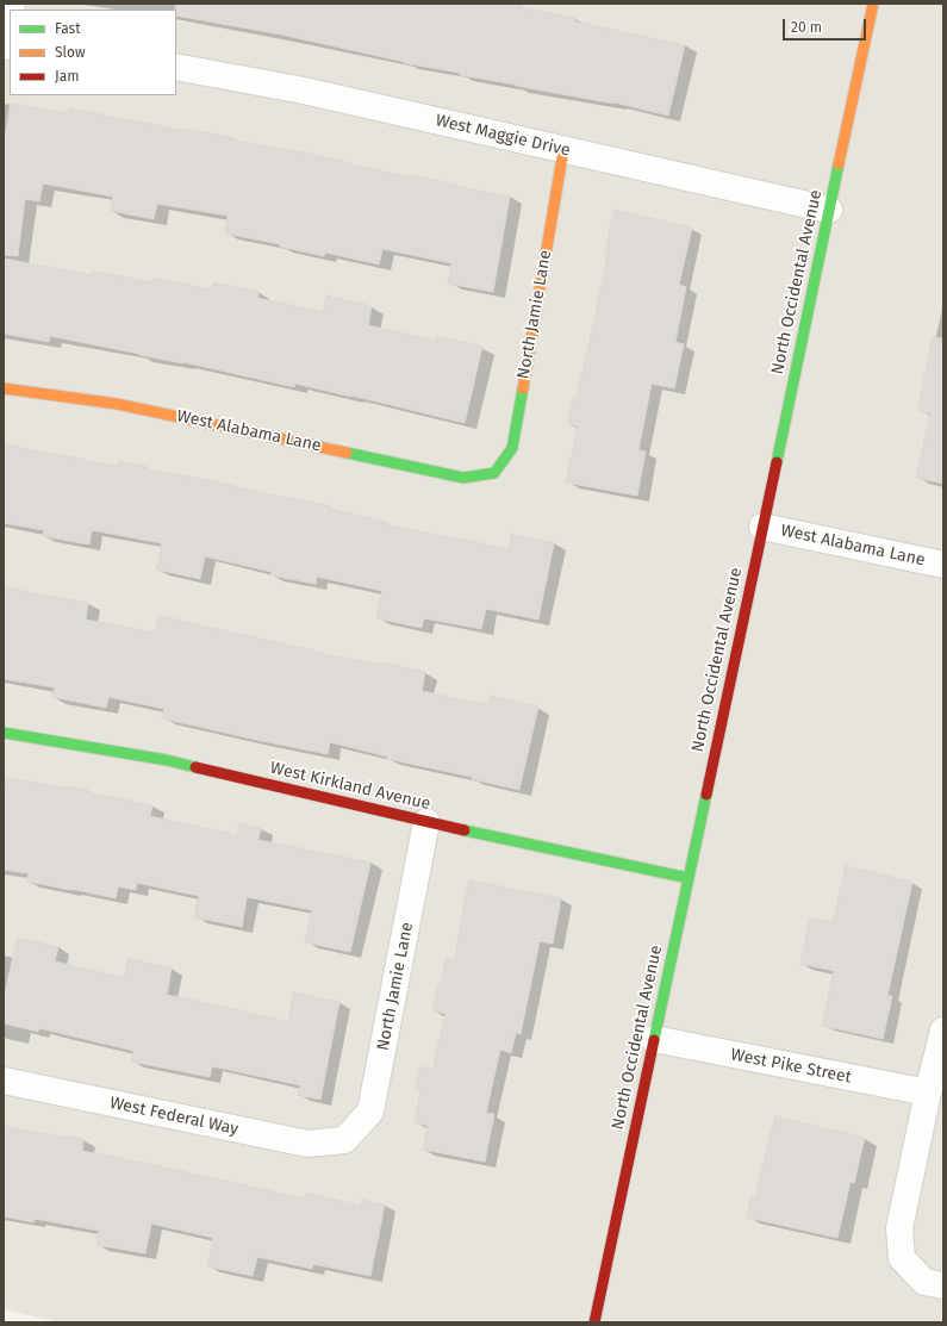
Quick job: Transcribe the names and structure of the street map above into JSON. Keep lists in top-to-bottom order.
{
  "streets": {
    "street": [
      "West Maggie Drive",
      "North Occidental Avenue",
      "North Jamie Lane",
      "West Alabama Lane",
      "West Kirkland Avenue",
      "West Pike Street",
      "West Federal Way"
    ]
  },
  "crossings": [
    ["West Maggie Drive", "North Occidental Avenue"],
    ["West Maggie Drive", "North Jamie Lane"],
    ["North Occidental Avenue", "West Alabama Lane"],
    ["North Occidental Avenue", "West Kirkland Avenue"],
    ["North Occidental Avenue", "West Pike Street"],
    ["North Jamie Lane", "West Alabama Lane"],
    ["North Jamie Lane", "West Kirkland Avenue"],
    ["North Jamie Lane", "West Federal Way"]
  ],
  "legend": ["Fast", "Slow", "Jam"],
  "scale_bar": "20 m"
}
